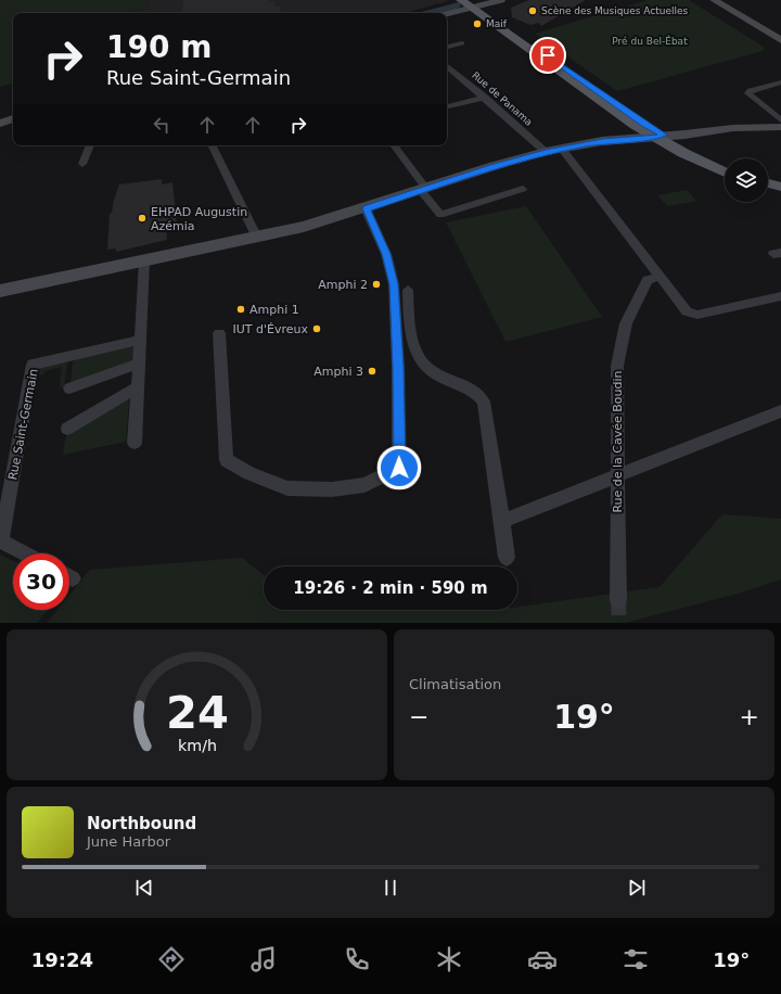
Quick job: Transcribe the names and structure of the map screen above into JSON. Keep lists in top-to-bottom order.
{
  "streets": {
    "street": ["Rue de Panama", "Rue Saint-Germain", "Rue de la Cavée Boudin"]
  },
  "parks": ["Pré du Bel-Ébat"],
  "places": [
    "Scène des Musiques Actuelles",
    "Maif",
    "EHPAD Augustin Azémia",
    "Amphi 2",
    "Amphi 1",
    "IUT d'Évreux",
    "Amphi 3"
  ],
  "page": {
    "turn": ["190 m", "Rue Saint-Germain"],
    "limit": "30",
    "trip": "19:26 · 2 min · 590 m",
    "tile": "Climatisation",
    "heat": ["−", "19°", "+"],
    "song": ["Northbound", "June Harbor"],
    "tabs": ["19:24", "19°"],
    "gauge": ["24", "km/h"]
  }
}
